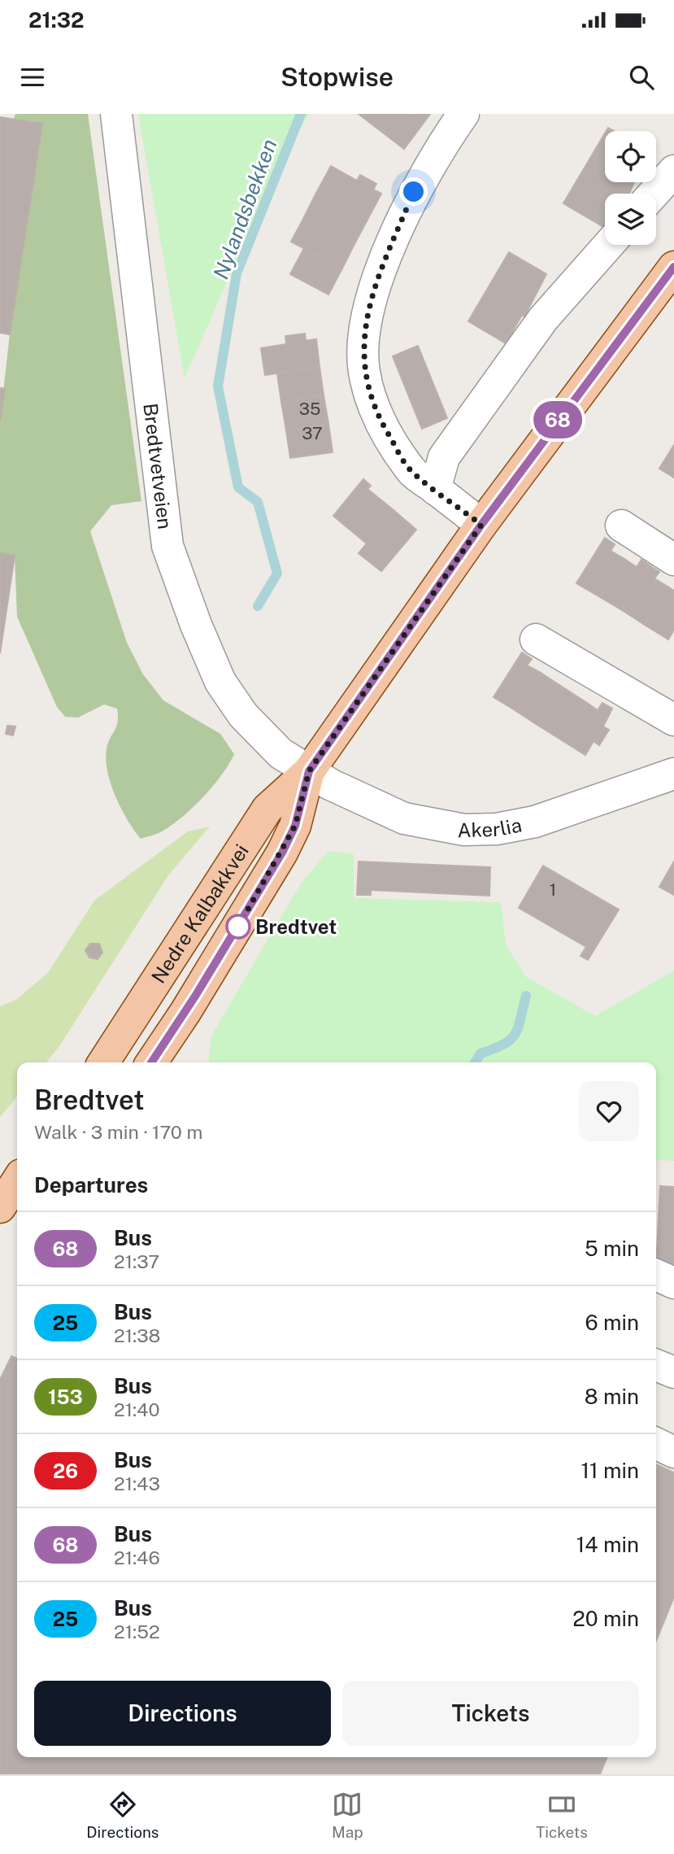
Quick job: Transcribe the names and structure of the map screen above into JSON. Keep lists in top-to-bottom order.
{
  "streets": {
    "main road": ["Nedre Kalbakkvei"],
    "street": ["Bredtvetveien", "Akerlia"]
  },
  "crossings": [
    ["Bredtvetveien", "Akerlia"],
    ["Bredtvetveien", "Nedre Kalbakkvei"],
    ["Akerlia", "Nedre Kalbakkvei"]
  ],
  "water": ["Nylandsbekken"],
  "places": ["Bredtvet"],
  "lines": ["bus line 68"],
  "house_numbers": ["35", "37", "1"],
  "page": {
    "status": "21:32",
    "header": "Stopwise",
    "on_map": "68",
    "heading": [
      ["Bredtvet", "Walk · 3 min · 170 m"],
      "Departures"
    ],
    "list": [
      {
        "mark": "68",
        "name": "Bus",
        "note": "21:37",
        "value": "5 min"
      },
      {
        "mark": "25",
        "name": "Bus",
        "note": "21:38",
        "value": "6 min"
      },
      {
        "mark": "153",
        "name": "Bus",
        "note": "21:40",
        "value": "8 min"
      },
      {
        "mark": "26",
        "name": "Bus",
        "note": "21:43",
        "value": "11 min"
      },
      {
        "mark": "68",
        "name": "Bus",
        "note": "21:46",
        "value": "14 min"
      },
      {
        "mark": "25",
        "name": "Bus",
        "note": "21:52",
        "value": "20 min"
      }
    ],
    "buttons": ["Directions", "Tickets"],
    "tabs": ["Directions", "Map", "Tickets"]
  }
}
